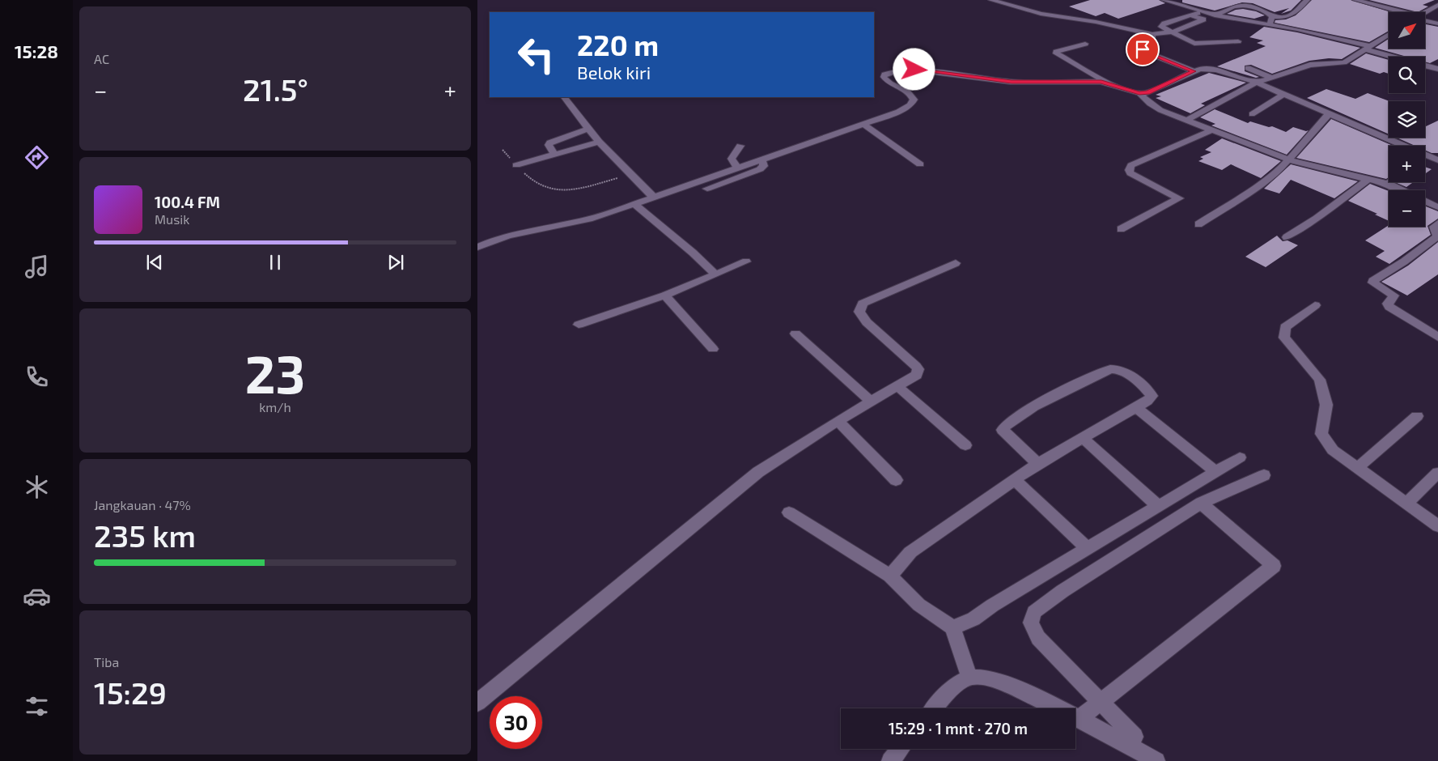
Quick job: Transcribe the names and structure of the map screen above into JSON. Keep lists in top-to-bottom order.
{
  "north": "top right",
  "page": {
    "tabs": "15:28",
    "tile": [
      "AC",
      ["23", "km/h"],
      ["Jangkauan · 47%", "235 km"],
      ["Tiba", "15:29"]
    ],
    "map_buttons": ["+", "−"],
    "turn": ["220 m", "Belok kiri"],
    "heat": ["−", "21.5°", "+"],
    "song": ["100.4 FM", "Musik"],
    "limit": "30",
    "trip": "15:29 · 1 mnt · 270 m"
  }
}
